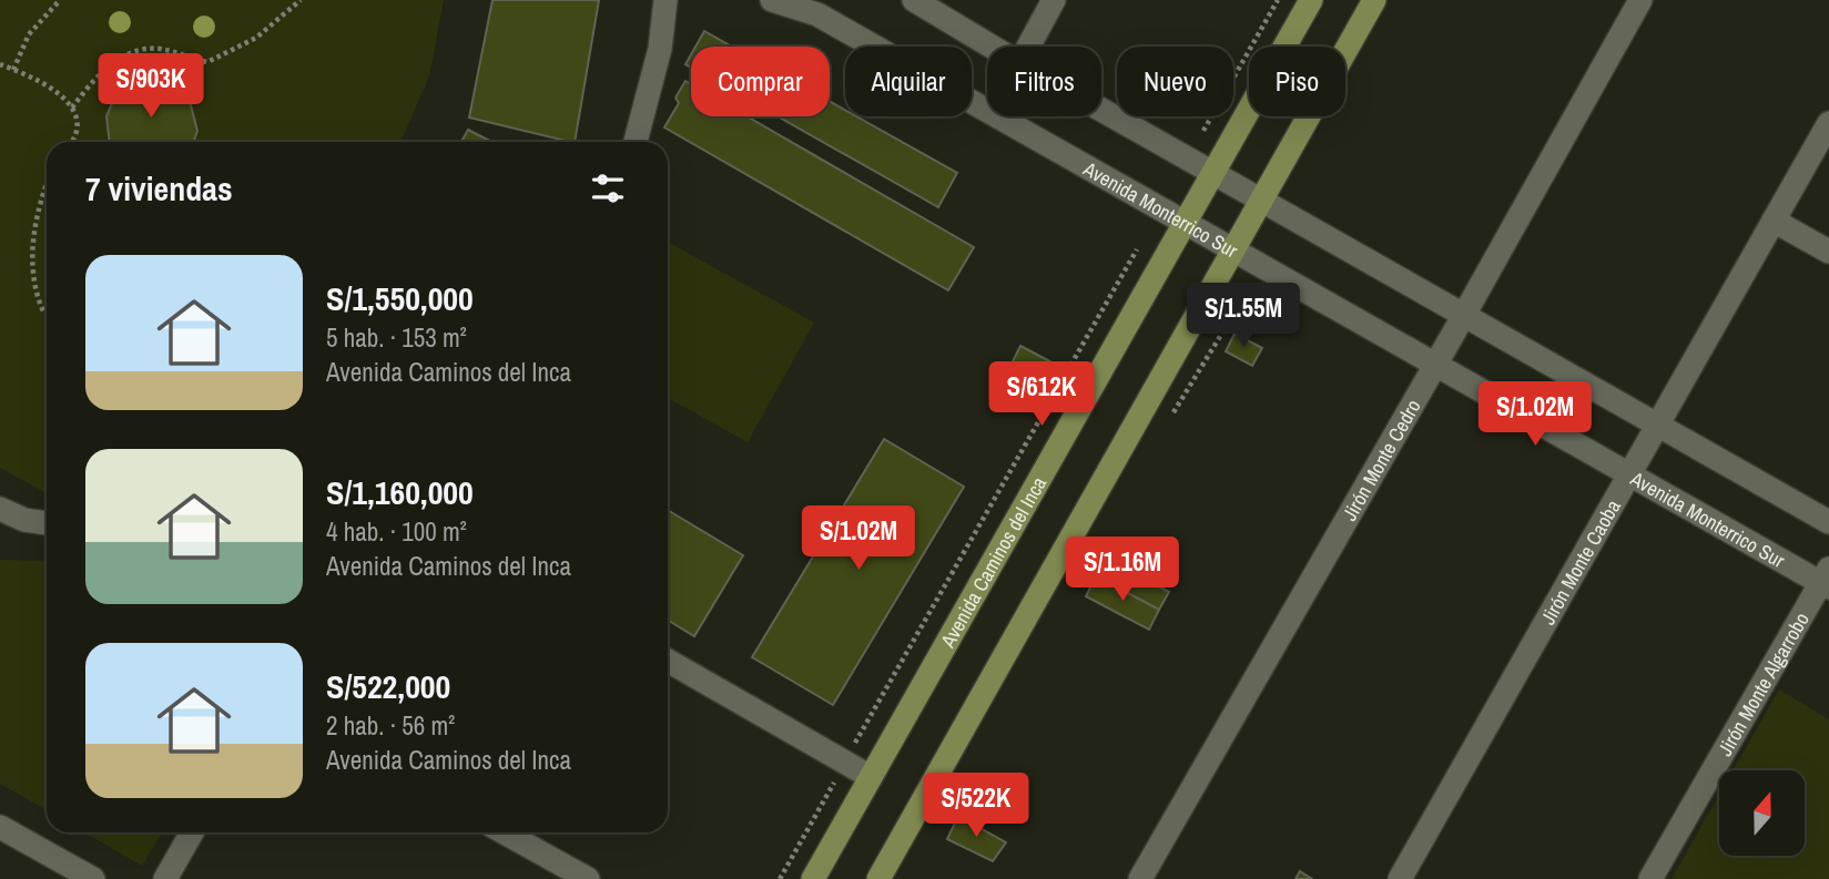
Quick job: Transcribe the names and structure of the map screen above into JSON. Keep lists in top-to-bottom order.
{
  "streets": {
    "main road": ["Avenida Caminos del Inca"],
    "street": [
      "Avenida Monterrico Sur",
      "Jirón Monte Cedro",
      "Jirón Monte Caoba",
      "Jirón Monte Algarrobo"
    ]
  },
  "crossings": [
    ["Avenida Monterrico Sur", "Jirón Monte Cedro"],
    ["Avenida Monterrico Sur", "Avenida Caminos del Inca"],
    ["Avenida Monterrico Sur", "Jirón Monte Caoba"],
    ["Avenida Monterrico Sur", "Jirón Monte Algarrobo"]
  ],
  "north": "top",
  "page": {
    "chip": [
      "Comprar",
      "Alquilar",
      "Filtros",
      "Nuevo",
      "Piso"
    ],
    "price": [
      "S/903K",
      "S/1.55M",
      "S/612K",
      "S/1.02M",
      "S/1.02M",
      "S/1.16M",
      "S/522K"
    ],
    "heading": "7 viviendas",
    "list": [
      {
        "name": "S/1,550,000",
        "note": "5 hab. · 153 m² · Avenida Caminos del Inca"
      },
      {
        "name": "S/1,160,000",
        "note": "4 hab. · 100 m² · Avenida Caminos del Inca"
      },
      {
        "name": "S/522,000",
        "note": "2 hab. · 56 m² · Avenida Caminos del Inca"
      }
    ]
  }
}
